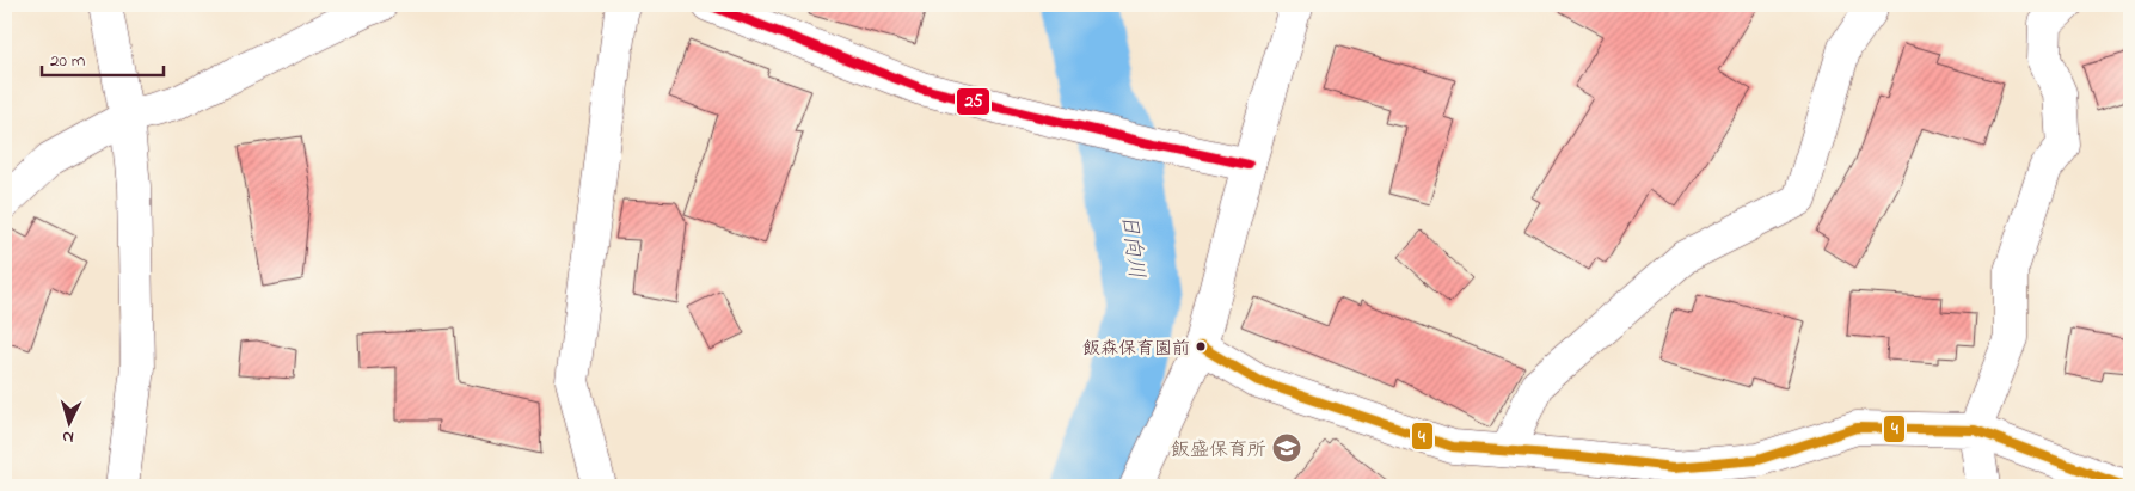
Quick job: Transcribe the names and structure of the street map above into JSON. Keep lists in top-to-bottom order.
{
  "water": ["日向川"],
  "places": {
    "other": ["飯森保育園前"],
    "school or university": ["飯盛保育所"]
  },
  "lines": ["transit line 25", "transit line 4"],
  "scale_bar": "20 m",
  "north": "bottom"
}
